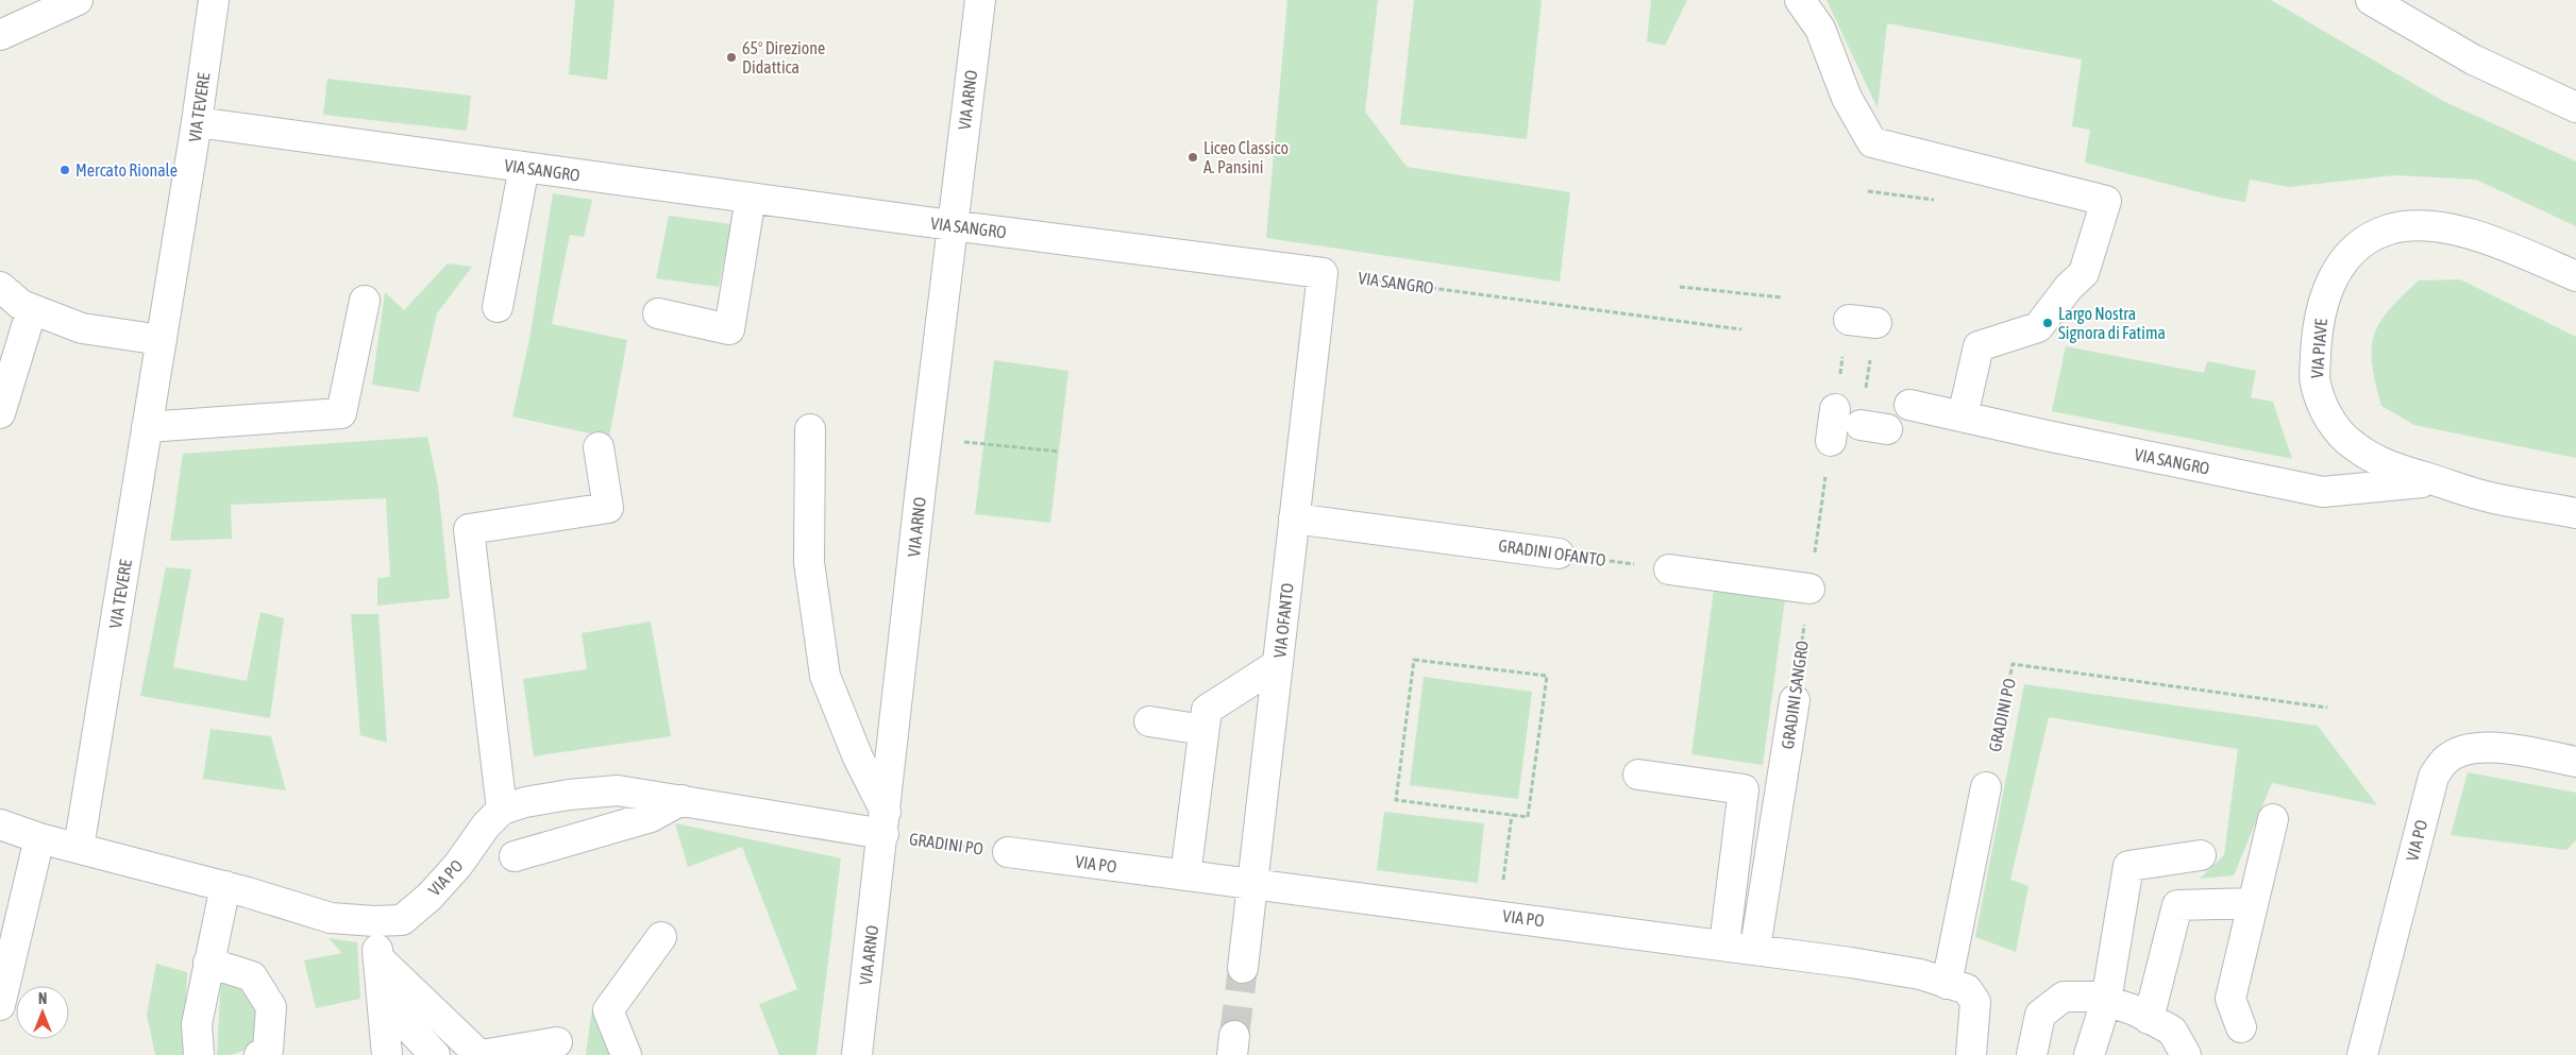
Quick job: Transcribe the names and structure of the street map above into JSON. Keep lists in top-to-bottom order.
{
  "streets": {
    "street": [
      "VIA ARNO",
      "VIA TEVERE",
      "VIA SANGRO",
      "VIA PIAVE",
      "GRADINI OFANTO",
      "VIA OFANTO",
      "GRADINI SANGRO",
      "VIA PO"
    ],
    "path": ["GRADINI PO"]
  },
  "crossings": [
    ["VIA ARNO", "VIA SANGRO"],
    ["VIA ARNO", "GRADINI PO"],
    ["VIA ARNO", "VIA PO"],
    ["VIA TEVERE", "VIA SANGRO"],
    ["VIA TEVERE", "VIA PO"],
    ["VIA SANGRO", "VIA PIAVE"],
    ["VIA SANGRO", "VIA OFANTO"],
    ["GRADINI OFANTO", "VIA OFANTO"],
    ["VIA OFANTO", "VIA PO"],
    ["GRADINI SANGRO", "VIA PO"],
    ["GRADINI PO", "VIA PO"]
  ],
  "places": [
    "65° Direzione Didattica",
    "Liceo Classico A. Pansini",
    "Mercato Rionale",
    "Largo Nostra Signora di Fatima"
  ],
  "north": "top"
}
